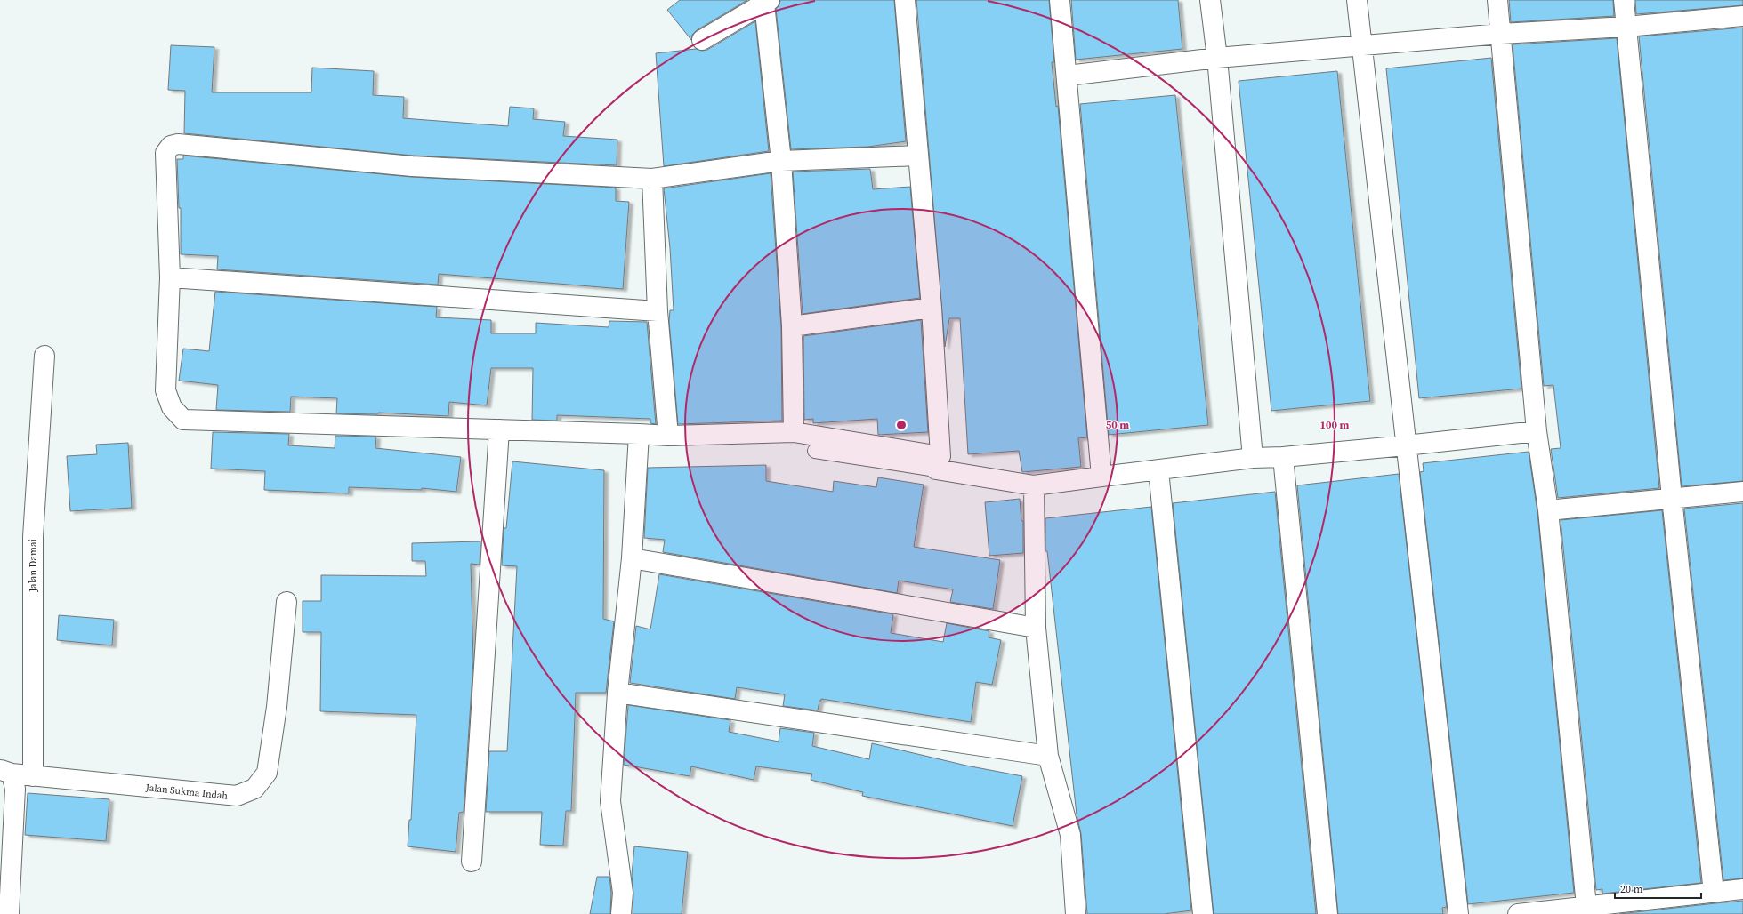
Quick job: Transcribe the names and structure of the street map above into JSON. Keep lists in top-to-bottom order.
{
  "streets": {
    "street": ["Jalan Damai", "Jalan Sukma Indah"]
  },
  "crossings": [
    ["Jalan Damai", "Jalan Sukma Indah"]
  ],
  "scale_bar": "20 m",
  "rings": ["50 m", "100 m"]
}
